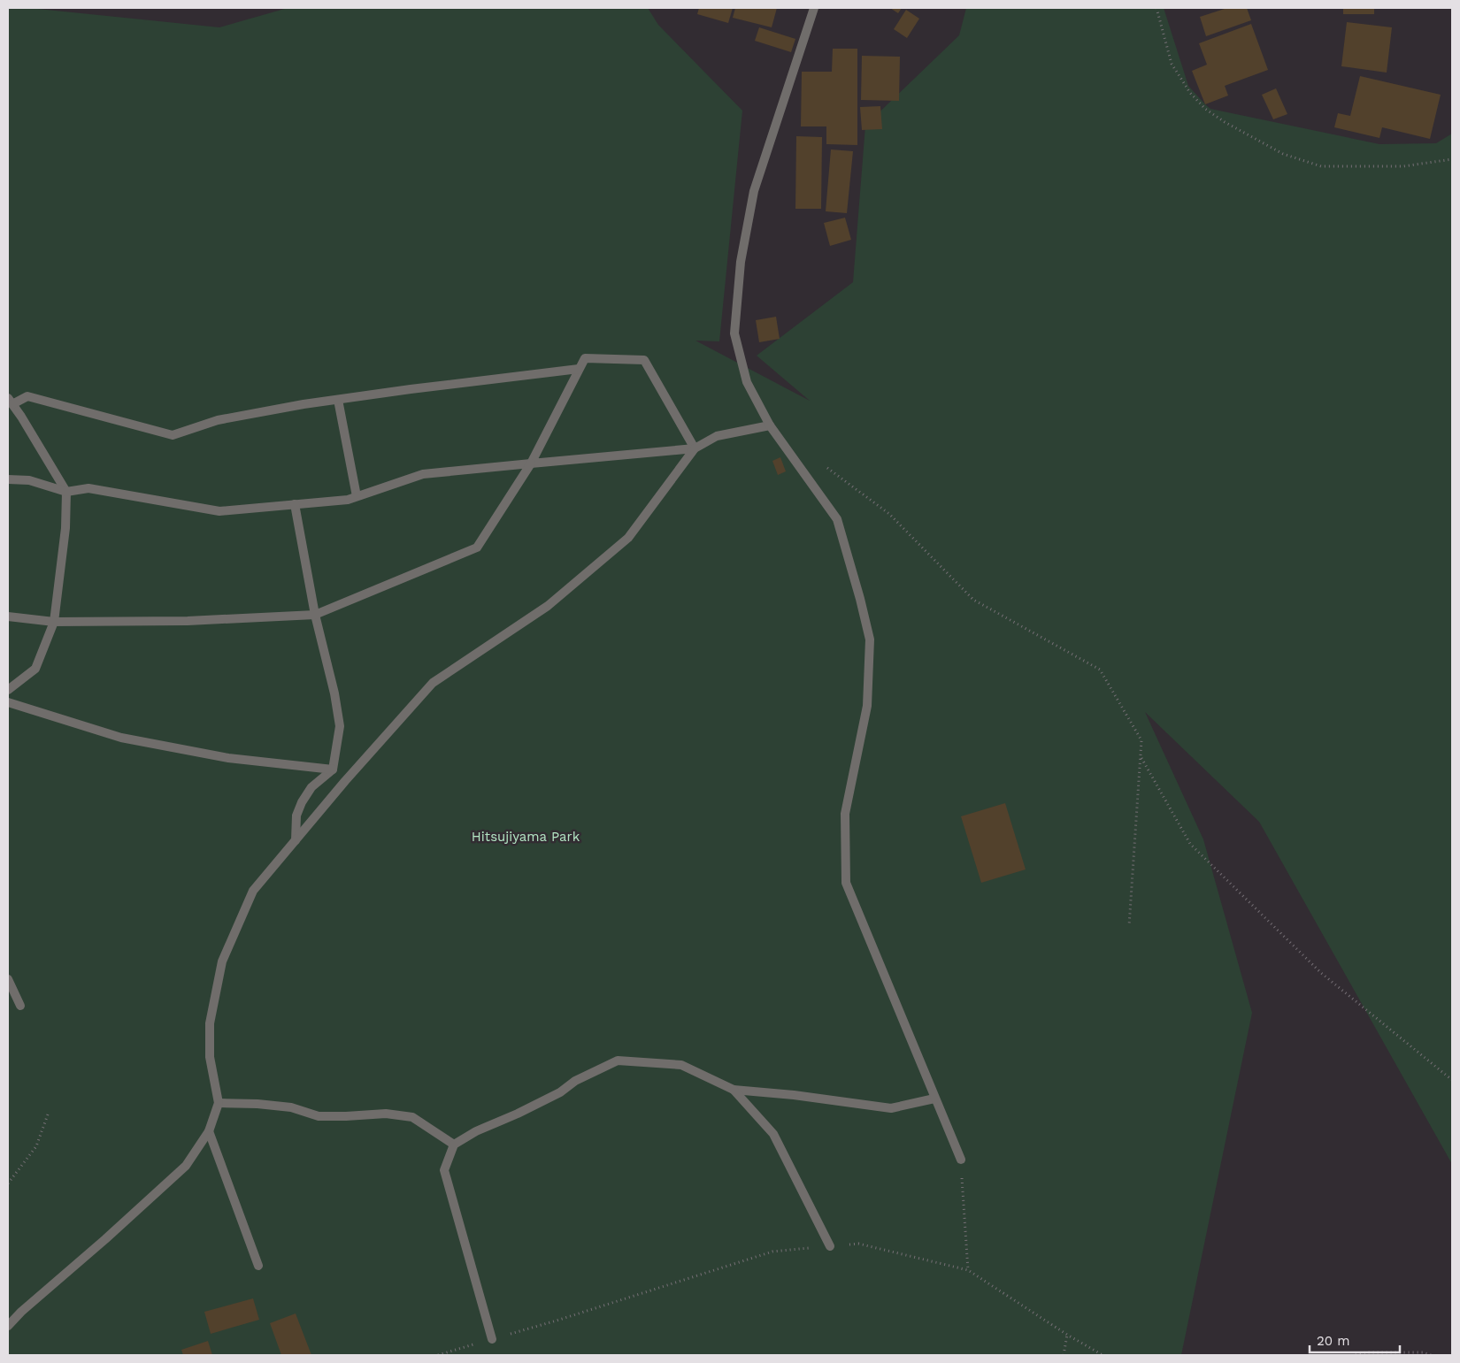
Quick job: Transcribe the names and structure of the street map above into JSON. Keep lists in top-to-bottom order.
{
  "parks": ["Hitsujiyama Park"],
  "scale_bar": "20 m"
}
